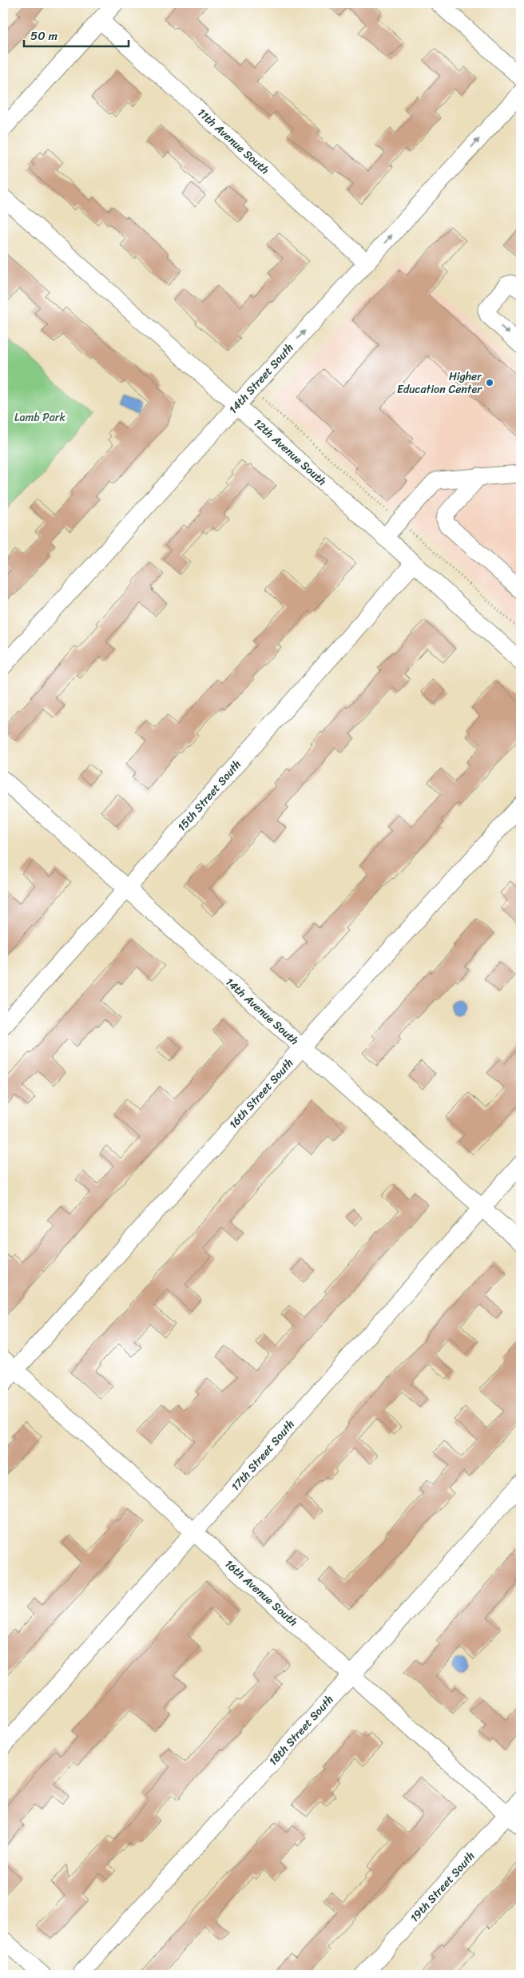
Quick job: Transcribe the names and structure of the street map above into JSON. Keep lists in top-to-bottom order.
{
  "streets": {
    "street": [
      "11th Avenue South",
      "14th Street South",
      "12th Avenue South",
      "15th Street South",
      "14th Avenue South",
      "16th Street South",
      "17th Street South",
      "16th Avenue South",
      "18th Street South",
      "19th Street South"
    ]
  },
  "crossings": [
    ["11th Avenue South", "14th Street South"],
    ["14th Street South", "12th Avenue South"],
    ["12th Avenue South", "15th Street South"],
    ["15th Street South", "14th Avenue South"],
    ["14th Avenue South", "16th Street South"],
    ["14th Avenue South", "17th Street South"],
    ["16th Street South", "16th Avenue South"],
    ["17th Street South", "16th Avenue South"],
    ["16th Avenue South", "18th Street South"],
    ["16th Avenue South", "19th Street South"]
  ],
  "one_way": ["14th Street South"],
  "parks": ["Lamb Park"],
  "places": ["Higher Education Center"],
  "scale_bar": "50 m"
}
